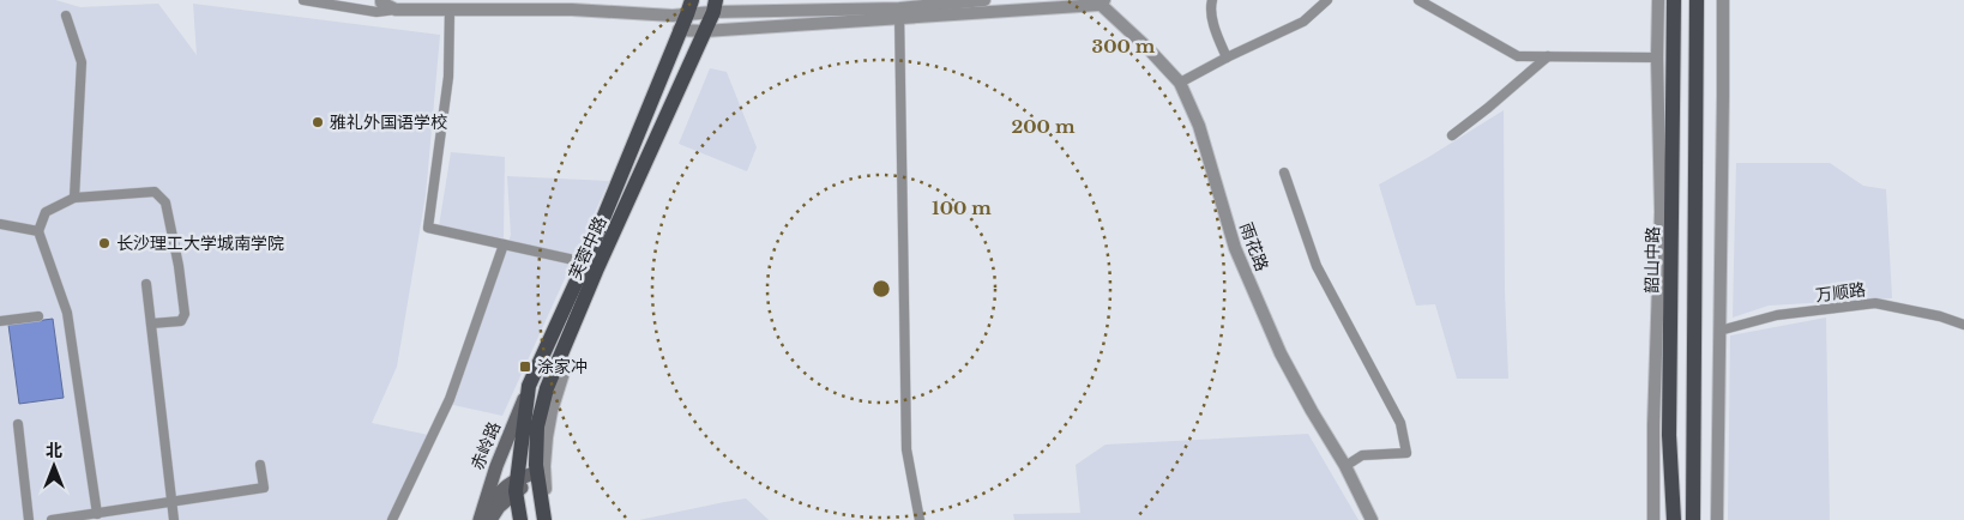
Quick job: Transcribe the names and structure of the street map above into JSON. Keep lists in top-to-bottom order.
{
  "streets": {
    "main road": ["芙蓉中路", "韶山中路", "赤岭路"],
    "street": ["雨花路", "万顺路"]
  },
  "crossings": [
    ["芙蓉中路", "赤岭路"]
  ],
  "places": {
    "other": ["雅礼外国语学校", "长沙理工大学城南学院"],
    "transit": ["涂家冲"]
  },
  "north": "top",
  "rings": ["300 m", "200 m", "100 m"]
}
